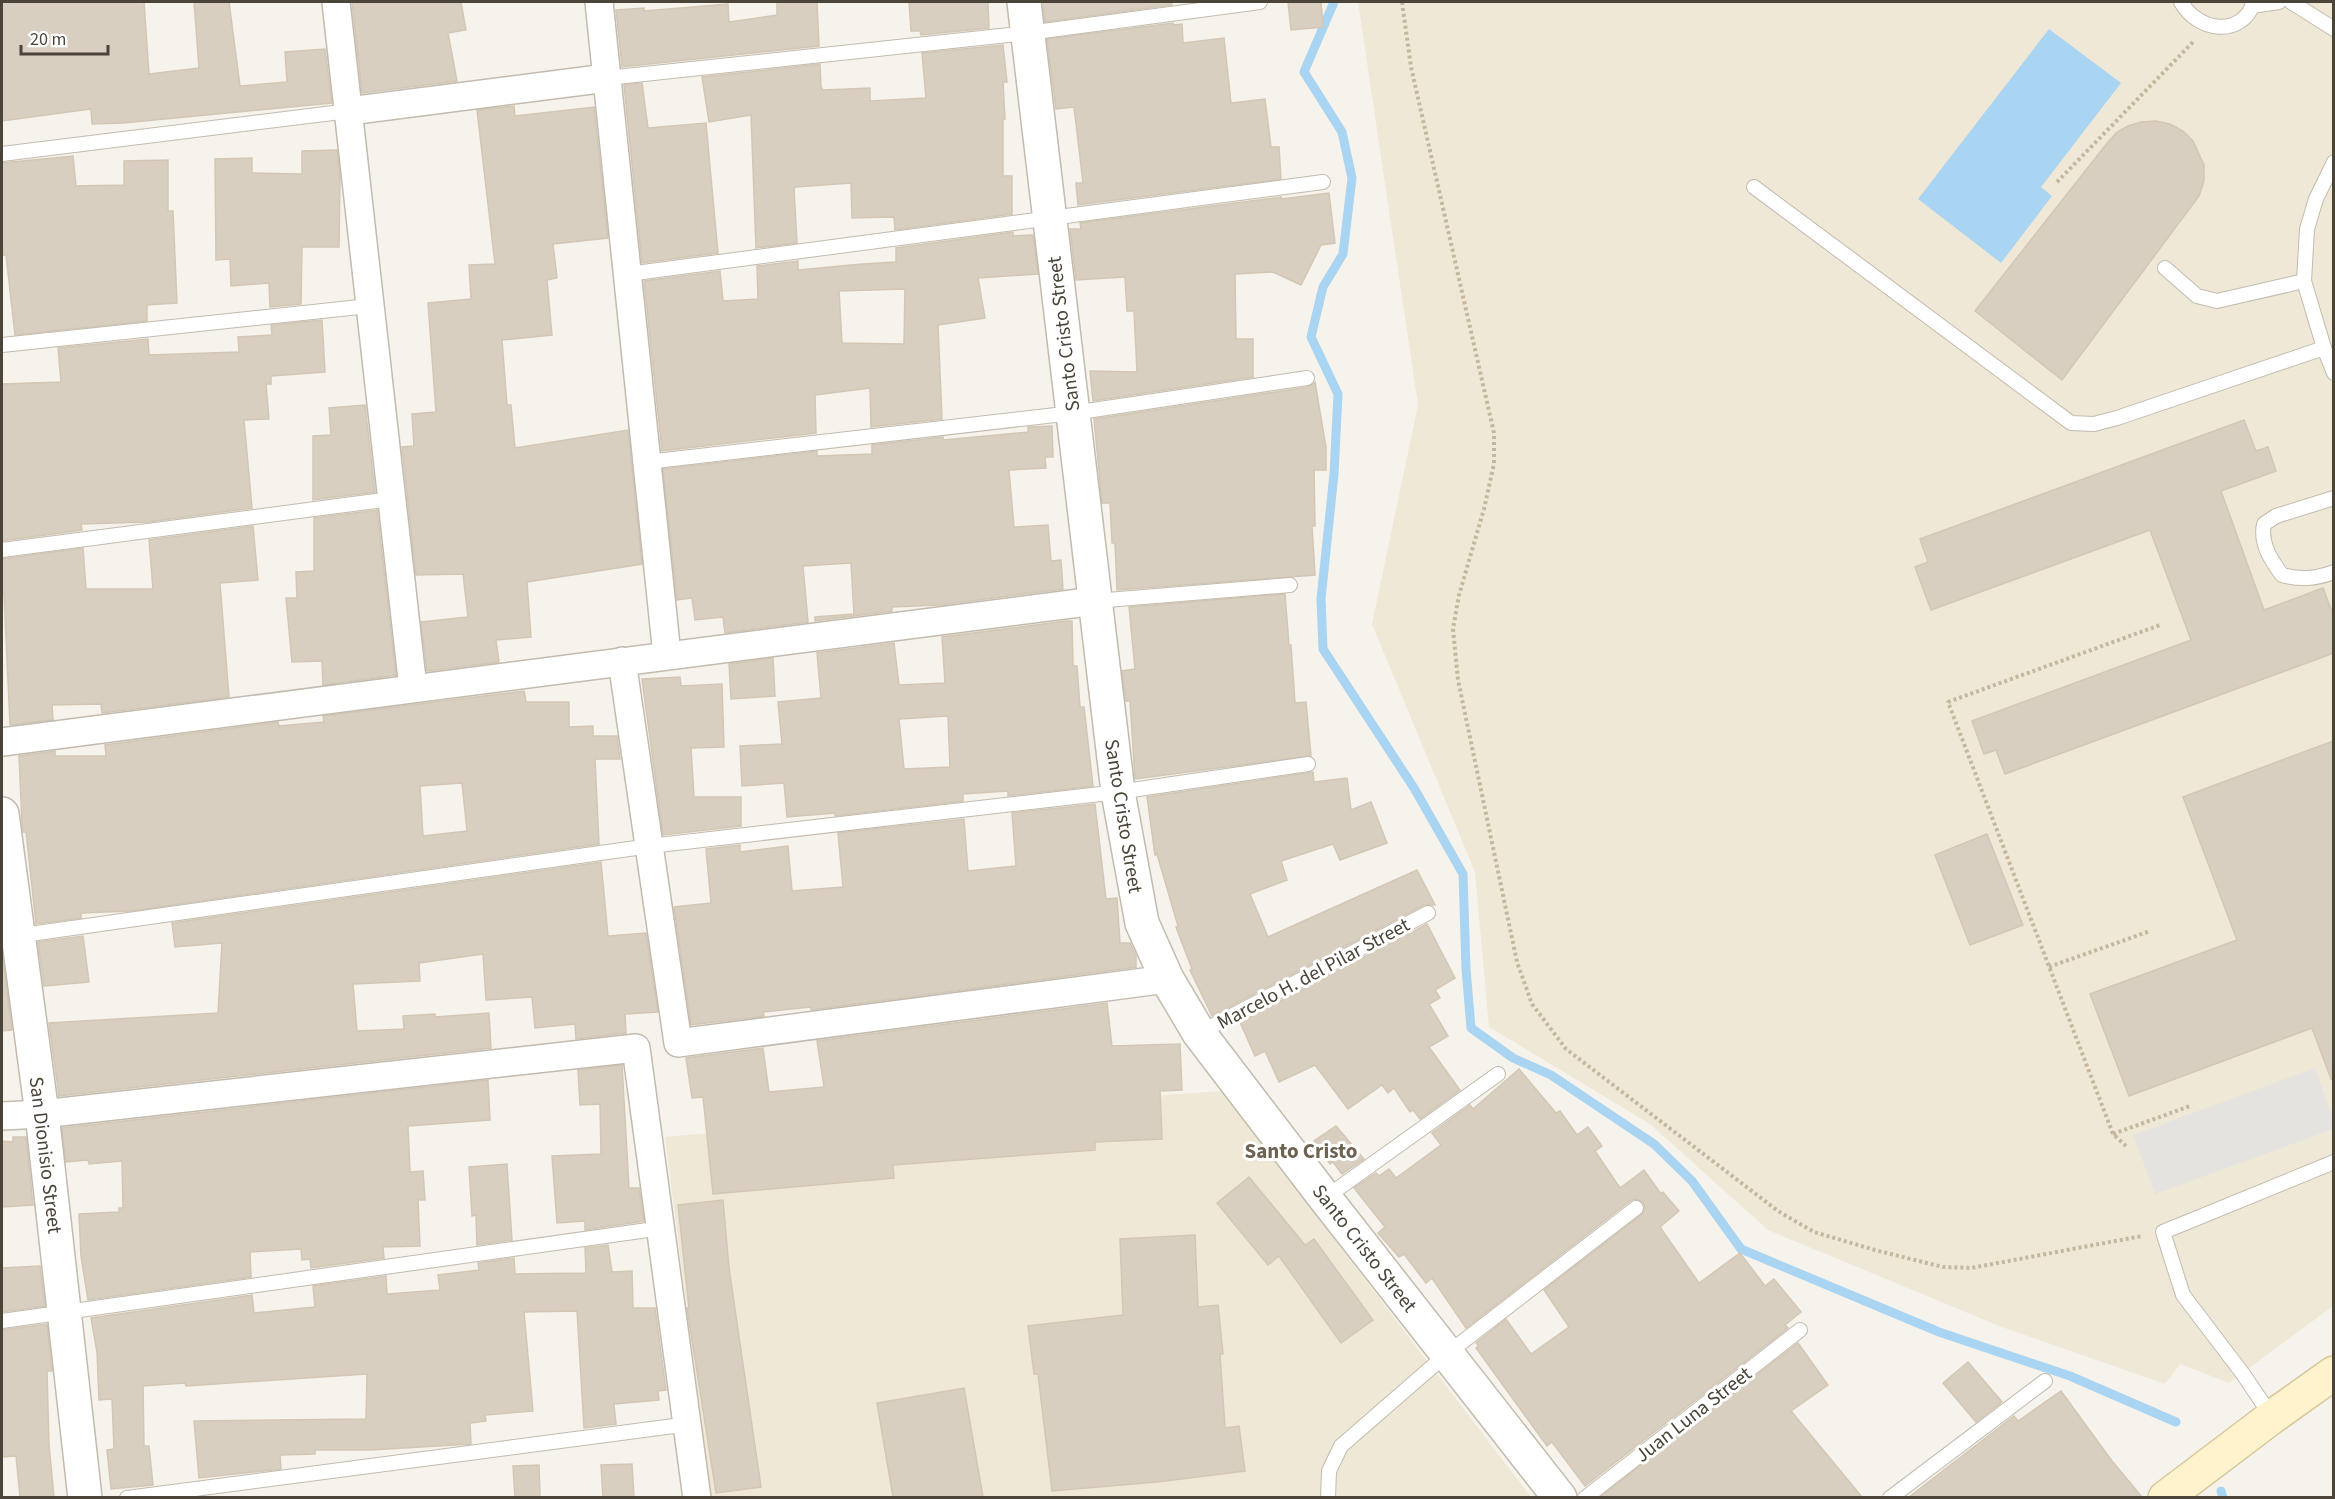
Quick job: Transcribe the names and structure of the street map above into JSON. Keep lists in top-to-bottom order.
{
  "streets": {
    "street": ["Santo Cristo Street", "San Dionisio Street"],
    "lane": ["Marcelo H. del Pilar Street", "Juan Luna Street"]
  },
  "crossings": [
    ["Santo Cristo Street", "Marcelo H. del Pilar Street"]
  ],
  "districts": ["Santo Cristo"],
  "scale_bar": "20 m"
}
